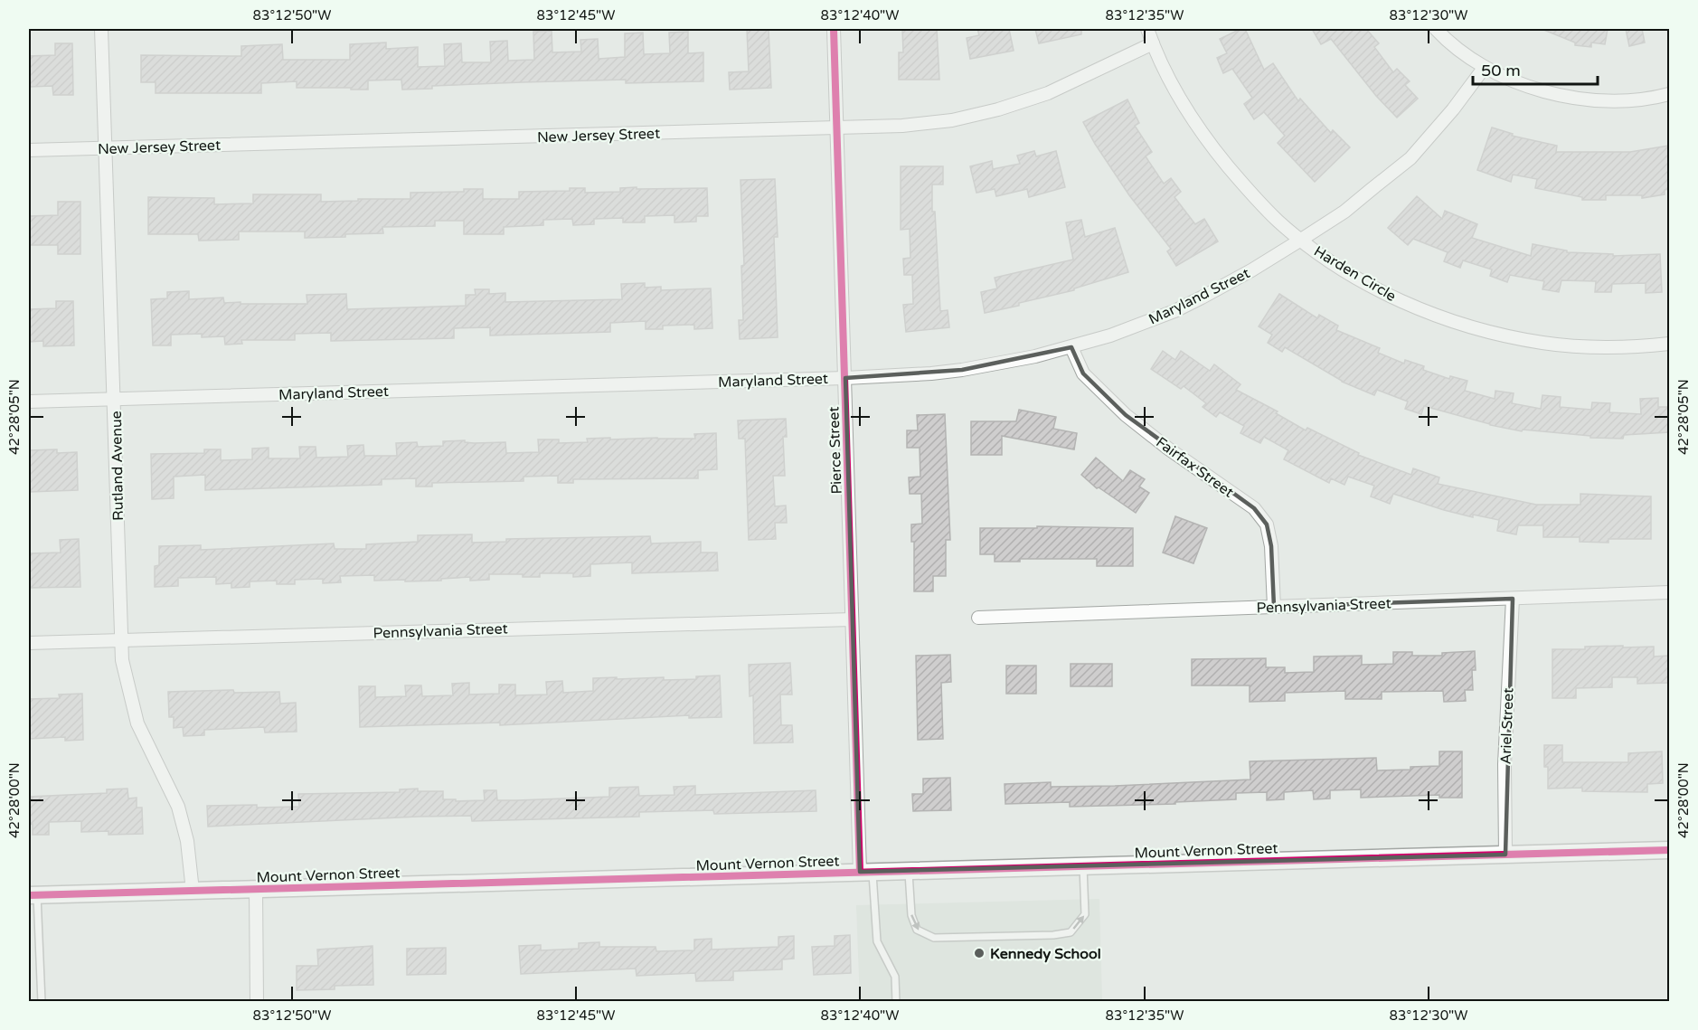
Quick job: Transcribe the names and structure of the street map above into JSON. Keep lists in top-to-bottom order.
{
  "streets": {
    "street": [
      "New Jersey Street",
      "Harden Circle",
      "Maryland Street",
      "Pierce Street",
      "Rutland Avenue",
      "Fairfax Street",
      "Pennsylvania Street",
      "Ariel Street",
      "Mount Vernon Street"
    ]
  },
  "crossings": [
    ["New Jersey Street", "Harden Circle"],
    ["New Jersey Street", "Pierce Street"],
    ["New Jersey Street", "Rutland Avenue"],
    ["Harden Circle", "Maryland Street"],
    ["Maryland Street", "Pierce Street"],
    ["Maryland Street", "Rutland Avenue"],
    ["Maryland Street", "Fairfax Street"],
    ["Pierce Street", "Pennsylvania Street"],
    ["Pierce Street", "Mount Vernon Street"],
    ["Rutland Avenue", "Pennsylvania Street"],
    ["Rutland Avenue", "Mount Vernon Street"],
    ["Fairfax Street", "Pennsylvania Street"],
    ["Pennsylvania Street", "Ariel Street"],
    ["Ariel Street", "Mount Vernon Street"]
  ],
  "places": ["Kennedy School"],
  "scale_bar": "50 m",
  "coordinates": [
    "83°12'50\"W",
    "83°12'45\"W",
    "83°12'40\"W",
    "83°12'35\"W",
    "83°12'30\"W",
    "42°28'05\"N",
    "42°28'00\"N"
  ]
}
